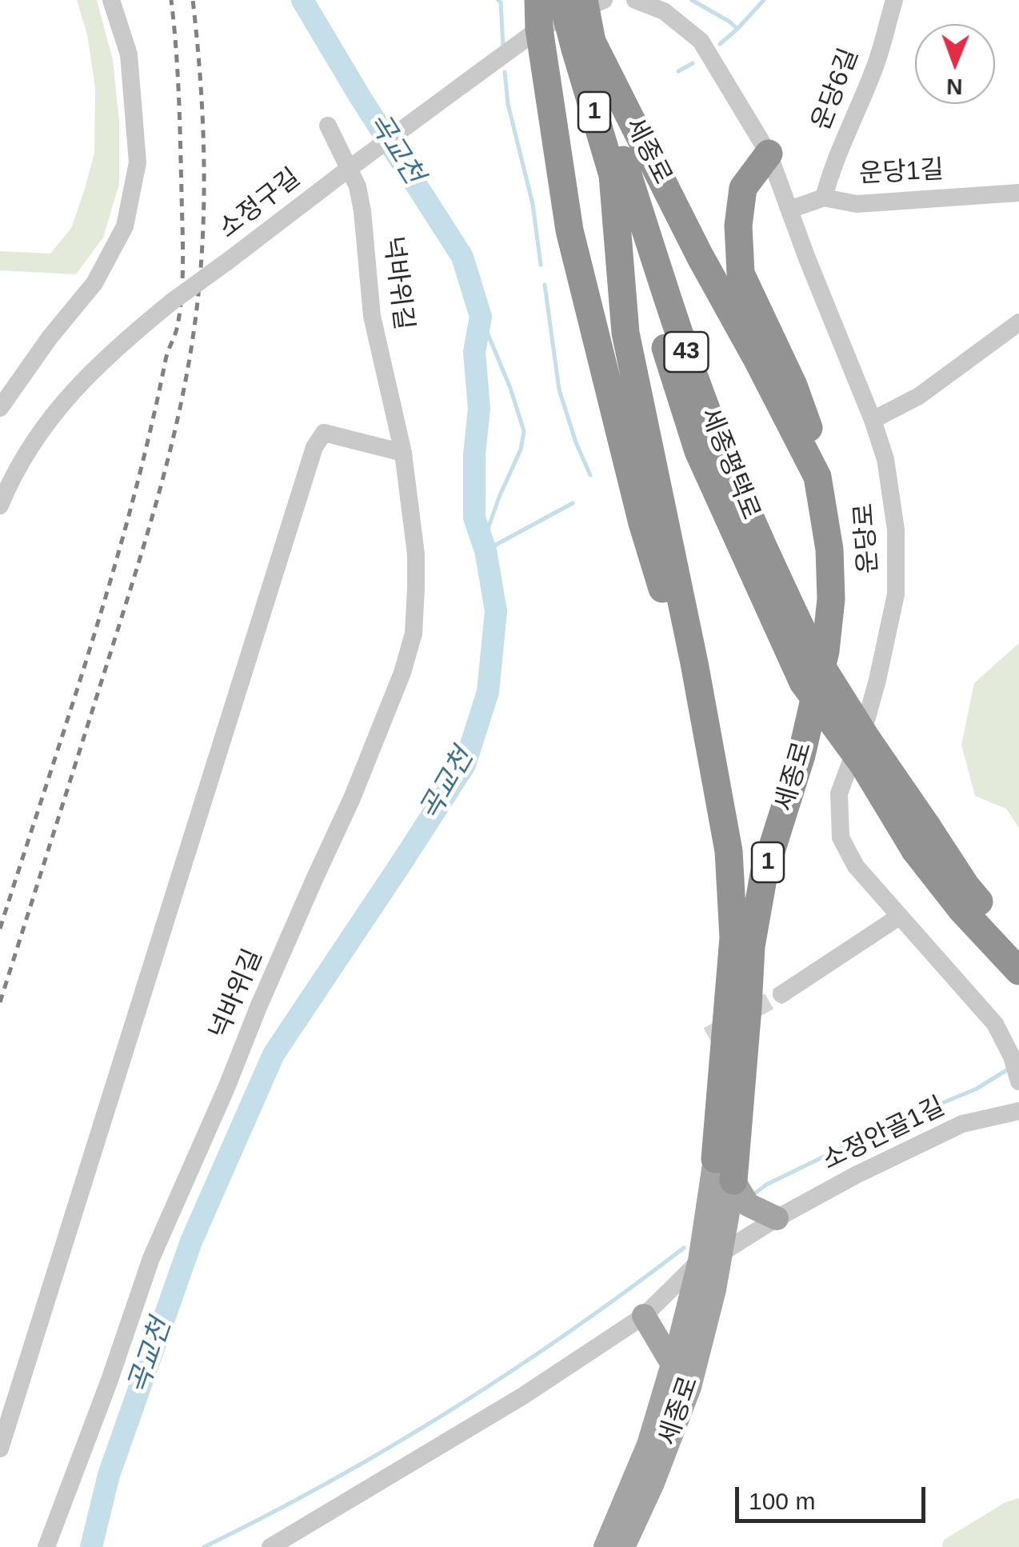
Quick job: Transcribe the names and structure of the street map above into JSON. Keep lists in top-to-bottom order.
{
  "streets": {
    "highway": [
      "1",
      "세종로",
      "43",
      "세종평택로"
    ],
    "street": [
      "운당6길",
      "운당1길",
      "소정구길",
      "넉바위길",
      "운당로",
      "소정안골1길"
    ]
  },
  "crossings": [
    ["운당6길", "운당1길"],
    ["1", "세종로"],
    ["1", "세종평택로"],
    ["세종로", "세종평택로"],
    ["세종로", "소정안골1길"],
    ["운당1길", "운당로"],
    ["43", "세종평택로"]
  ],
  "water": ["곡교천"],
  "scale_bar": "100 m",
  "north": "bottom"
}
